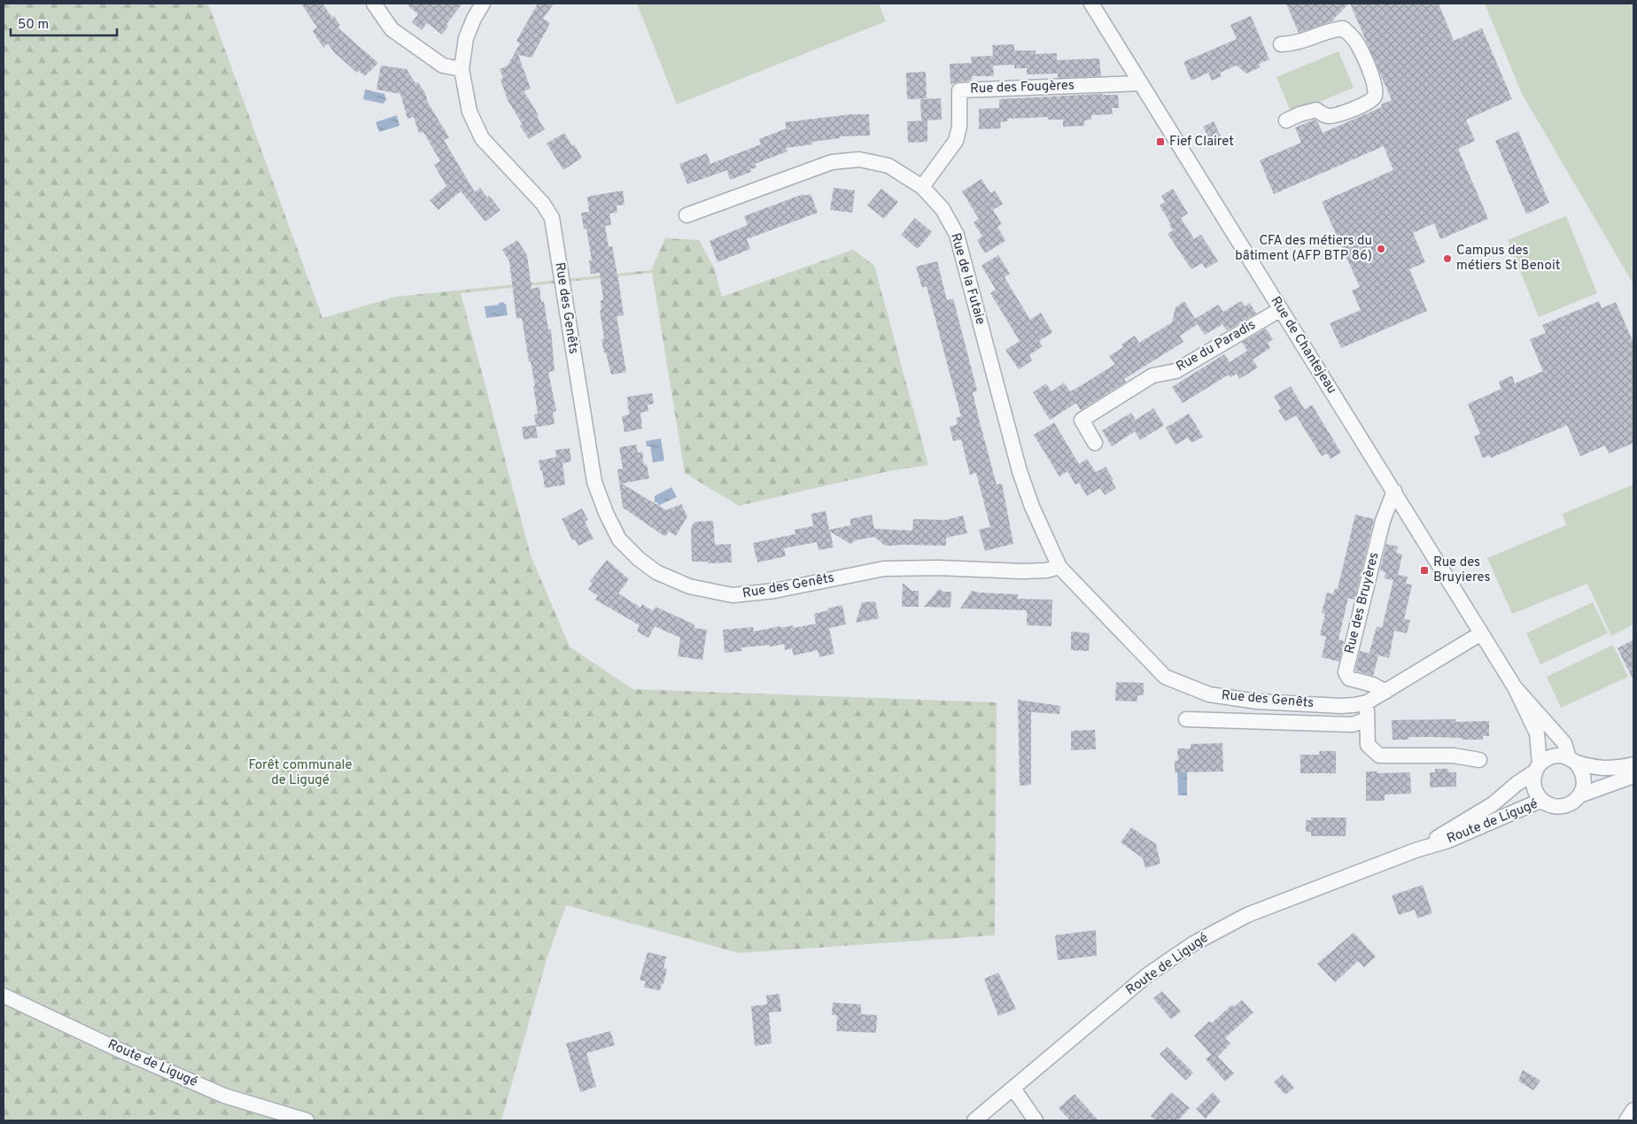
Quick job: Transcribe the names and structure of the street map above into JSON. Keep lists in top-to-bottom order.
{
  "streets": {
    "street": [
      "Rue des Fougères",
      "Rue de la Futaie",
      "Rue des Genêts",
      "Rue de Chantejeau",
      "Rue du Paradis",
      "Rue des Bruyères",
      "Route de Ligugé"
    ]
  },
  "crossings": [
    ["Rue des Fougères", "Rue de la Futaie"],
    ["Rue des Fougères", "Rue de Chantejeau"],
    ["Rue de la Futaie", "Rue des Genêts"],
    ["Rue des Genêts", "Rue de Chantejeau"],
    ["Rue des Genêts", "Rue des Bruyères"],
    ["Rue de Chantejeau", "Rue du Paradis"],
    ["Rue de Chantejeau", "Rue des Bruyères"],
    ["Rue de Chantejeau", "Route de Ligugé"]
  ],
  "parks": ["Forêt communale de Ligugé"],
  "places": {
    "transit": ["Fief Clairet", "Rue des Bruyieres"],
    "other": ["CFA des métiers du bâtiment (AFP BTP 86)", "Campus des métiers St Benoit"]
  },
  "scale_bar": "50 m"
}
